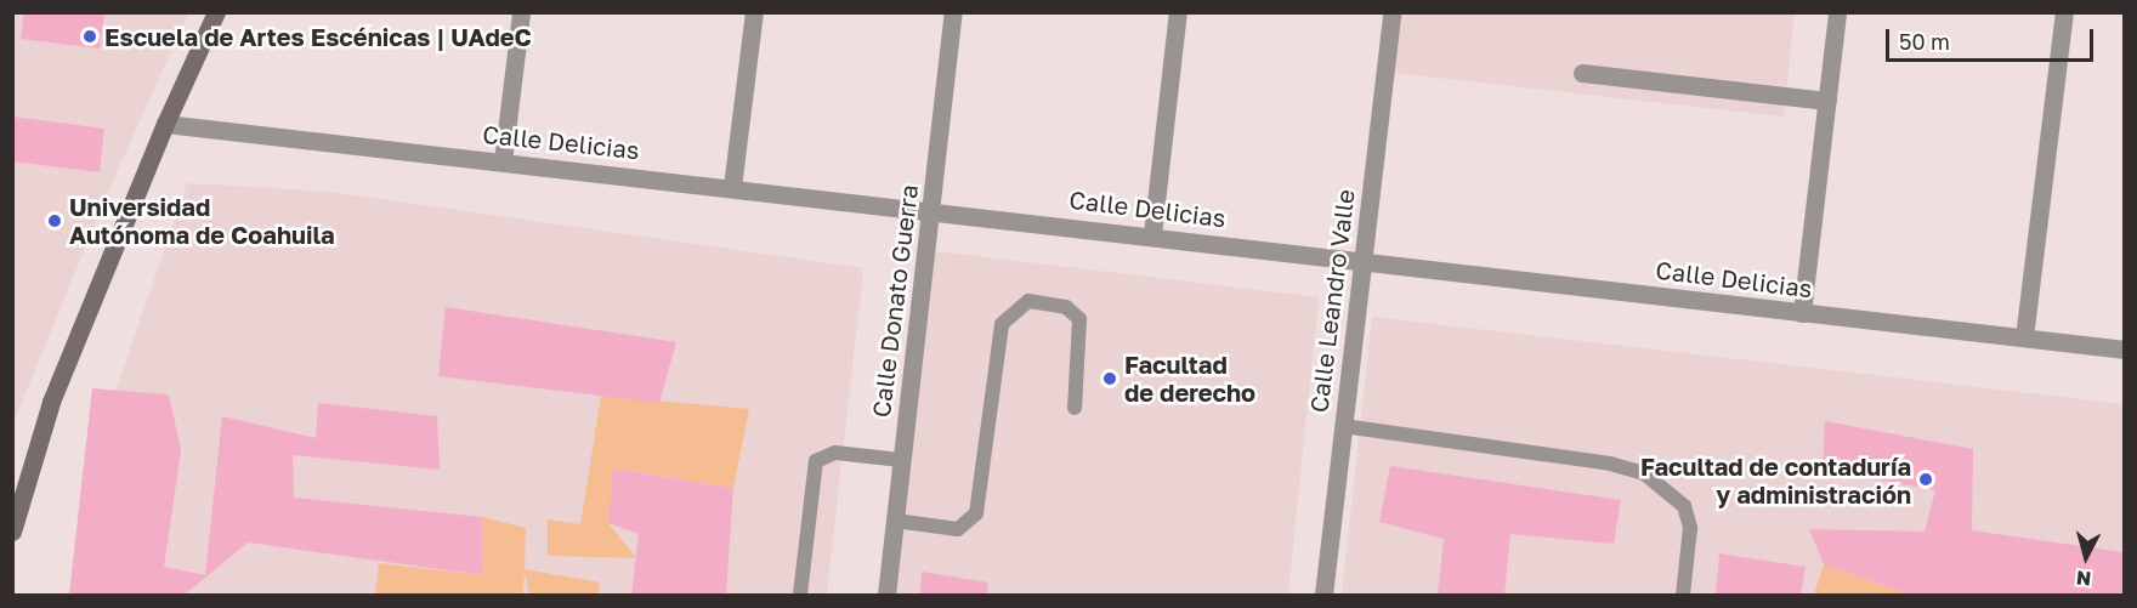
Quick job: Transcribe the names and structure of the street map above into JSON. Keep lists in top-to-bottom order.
{
  "streets": {
    "street": ["Calle Delicias", "Calle Donato Guerra", "Calle Leandro Valle"]
  },
  "crossings": [
    ["Calle Delicias", "Calle Donato Guerra"],
    ["Calle Delicias", "Calle Leandro Valle"]
  ],
  "places": [
    "Escuela de Artes Escénicas | UAdeC",
    "Universidad Autónoma de Coahuila",
    "Facultad de derecho",
    "Facultad de contaduría y administración"
  ],
  "scale_bar": "50 m",
  "north": "bottom"
}
